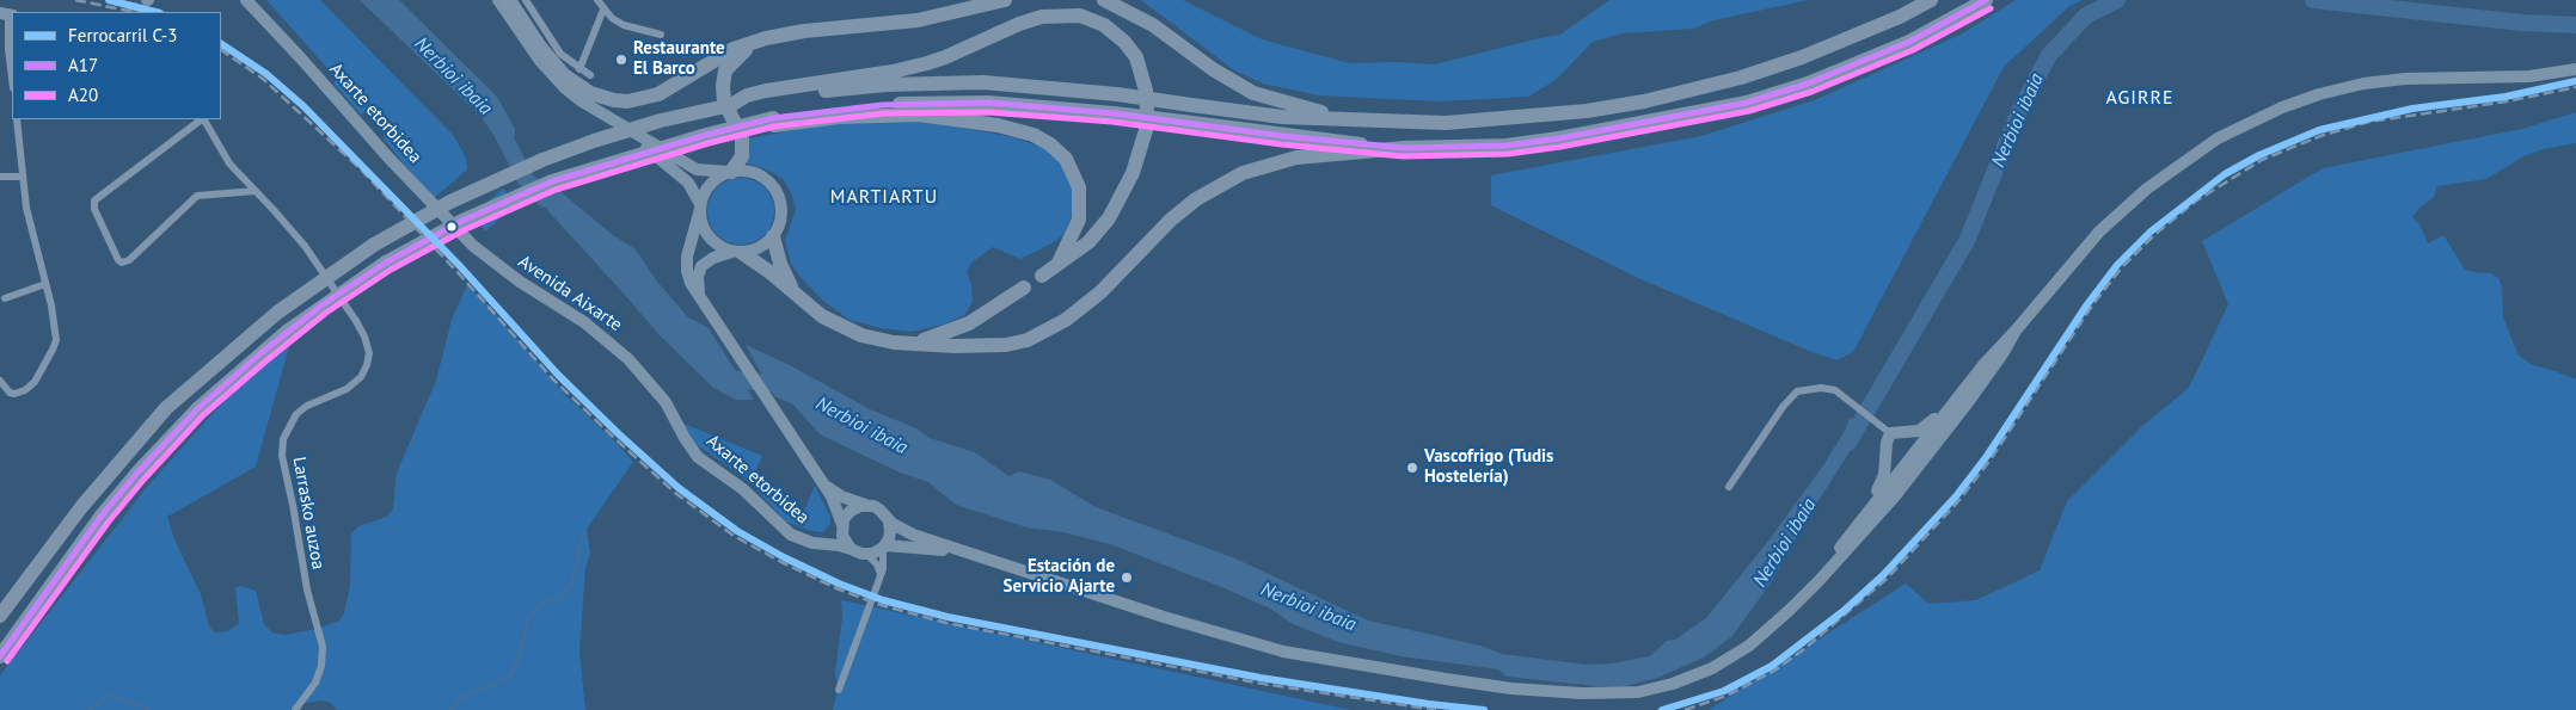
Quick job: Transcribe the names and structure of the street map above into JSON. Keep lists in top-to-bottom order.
{
  "streets": {
    "main road": ["Axarte etorbidea", "Avenida Aixarte"],
    "street": ["Larrasko auzoa"]
  },
  "crossings": [
    ["Axarte etorbidea", "Avenida Aixarte"]
  ],
  "districts": ["AGIRRE", "MARTIARTU"],
  "water": ["Nerbioi ibaia"],
  "places": ["Restaurante El Barco", "Vascofrigo (Tudis Hostelería)", "Estación de Servicio Ajarte"],
  "lines": ["rail line C-3", "transit line A17", "transit line A20"],
  "legend": ["Ferrocarril C-3", "A17", "A20"]
}
